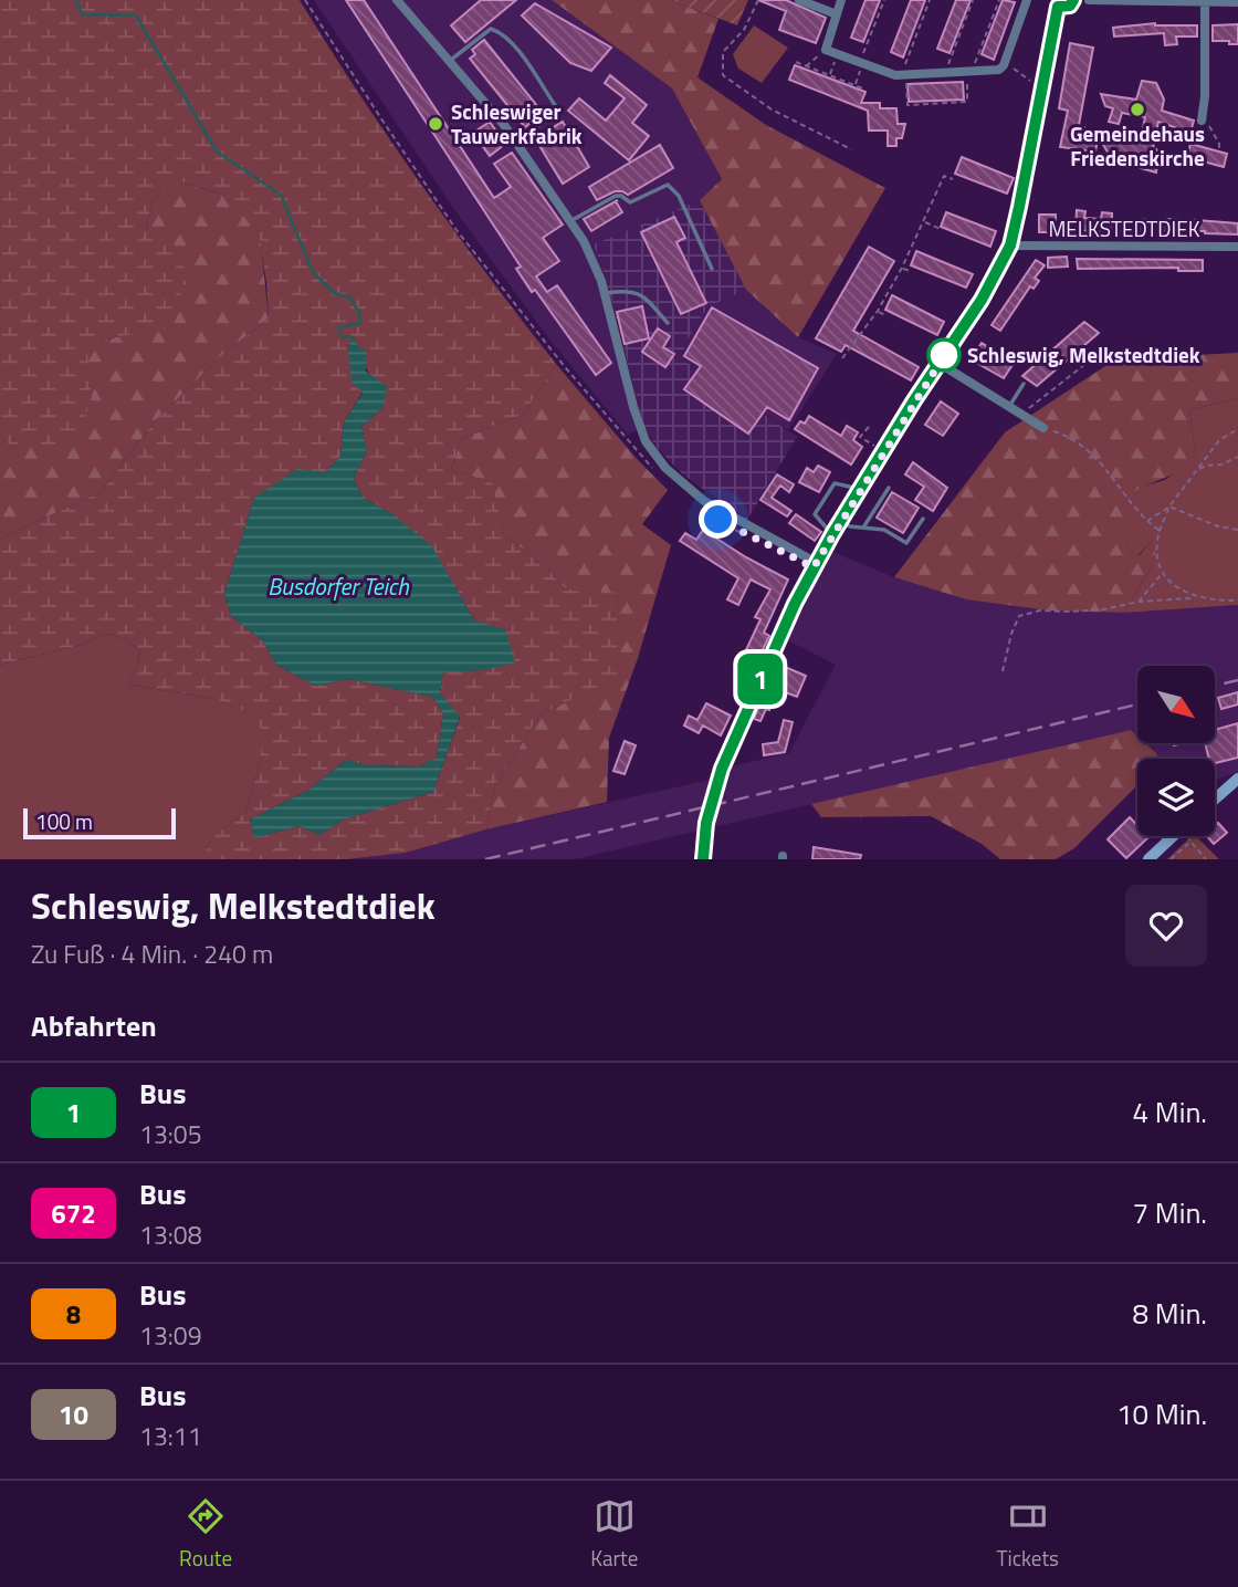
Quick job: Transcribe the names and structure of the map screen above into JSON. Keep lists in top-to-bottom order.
{
  "streets": {
    "street": ["MELKSTEDTDIEK"]
  },
  "water": ["Busdorfer Teich"],
  "places": ["Gemeindehaus Friedenskirche", "Schleswiger Tauwerkfabrik", "Schleswig, Melkstedtdiek"],
  "lines": ["bus line 1"],
  "scale_bar": "100 m",
  "north": "bottom right",
  "page": {
    "on_map": "1",
    "scale": "100 m",
    "heading": [
      ["Schleswig, Melkstedtdiek", "Zu Fuß · 4 Min. · 240 m"],
      "Abfahrten"
    ],
    "list": [
      {
        "mark": "1",
        "name": "Bus",
        "note": "13:05",
        "value": "4 Min."
      },
      {
        "mark": "672",
        "name": "Bus",
        "note": "13:08",
        "value": "7 Min."
      },
      {
        "mark": "8",
        "name": "Bus",
        "note": "13:09",
        "value": "8 Min."
      },
      {
        "mark": "10",
        "name": "Bus",
        "note": "13:11",
        "value": "10 Min."
      }
    ],
    "tabs": ["Route", "Karte", "Tickets"]
  }
}
